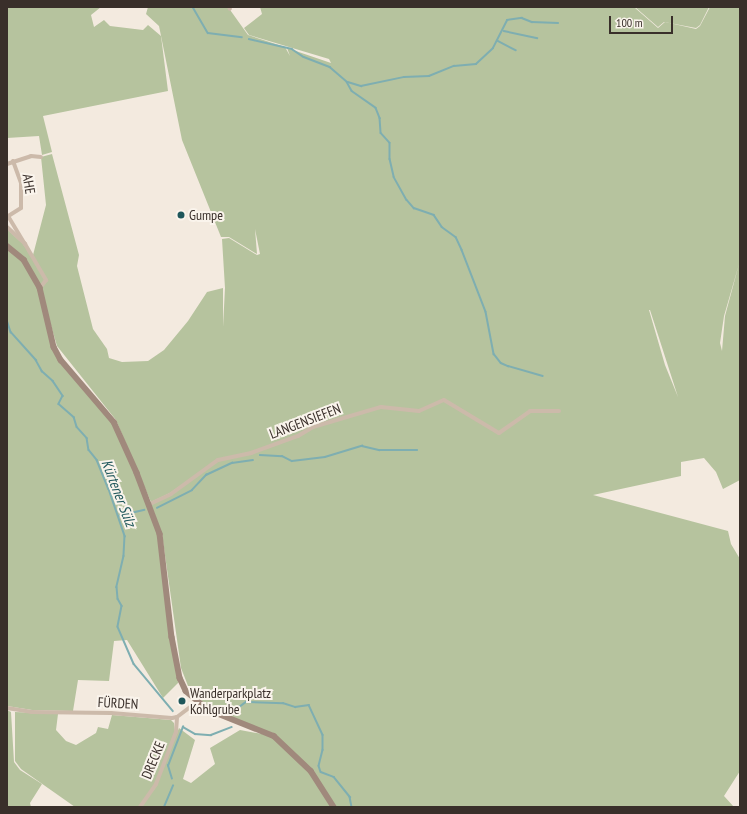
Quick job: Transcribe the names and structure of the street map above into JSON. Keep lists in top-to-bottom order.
{
  "streets": {
    "street": [
      "AHE",
      "LANGENSIEFEN",
      "FÜRDEN",
      "DRECKE"
    ]
  },
  "crossings": [
    ["FÜRDEN", "DRECKE"]
  ],
  "water": ["Kürtener Sülz"],
  "places": ["Gumpe", "Wanderparkplatz Kohlgrube"],
  "scale_bar": "100 m"
}
